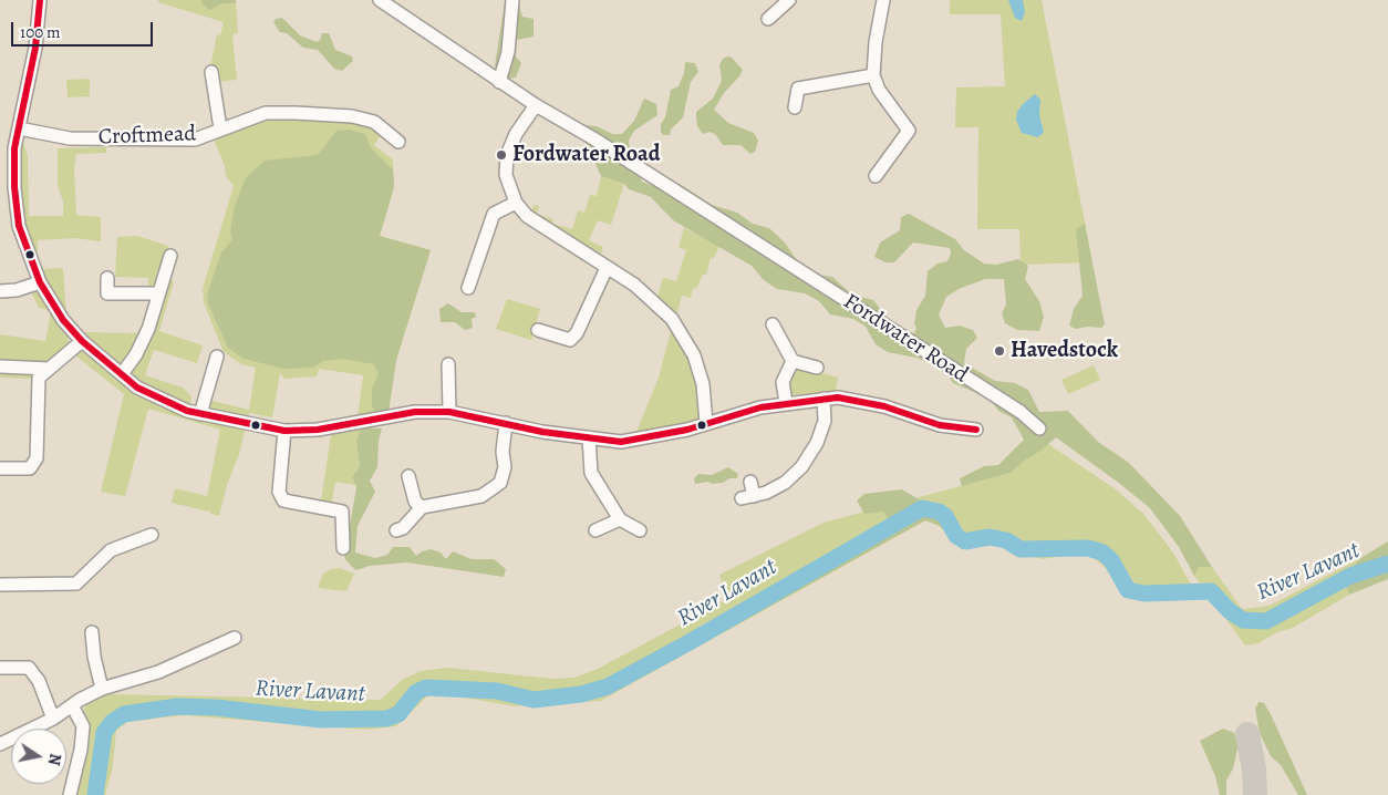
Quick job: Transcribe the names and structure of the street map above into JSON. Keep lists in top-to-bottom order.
{
  "streets": {
    "street": ["Croftmead", "Fordwater Road"]
  },
  "water": ["River Lavant"],
  "places": ["Fordwater Road", "Havedstock"],
  "scale_bar": "100 m",
  "north": "right"
}
